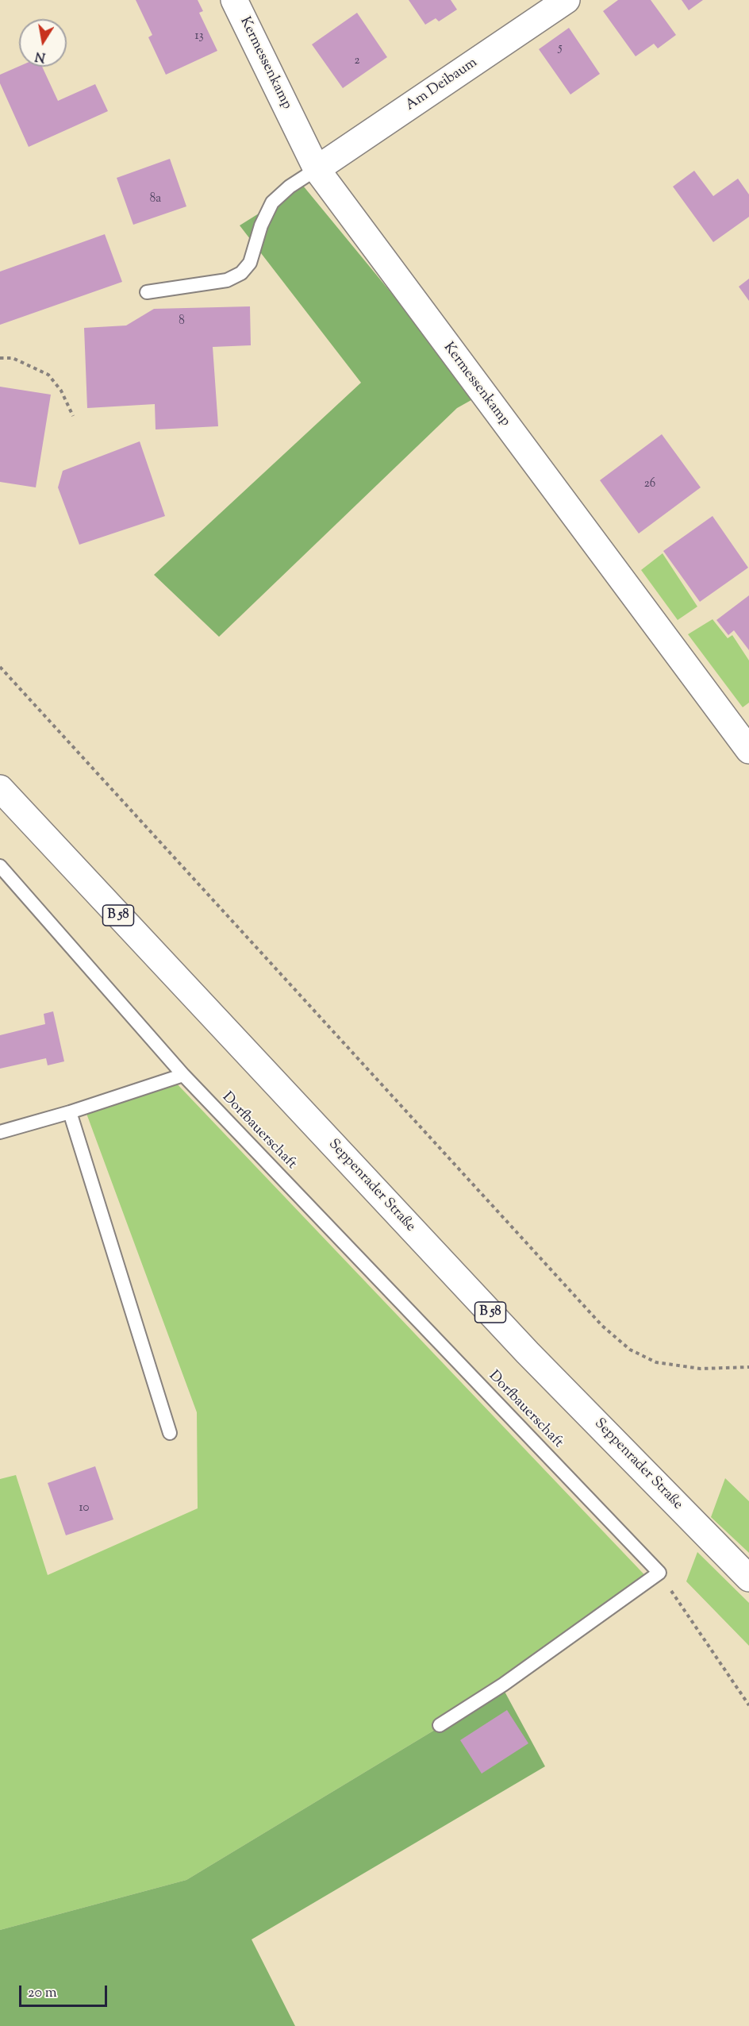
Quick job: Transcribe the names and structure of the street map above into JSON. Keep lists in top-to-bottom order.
{
  "streets": {
    "street": [
      "Kermessenkamp",
      "Am Deibaum",
      "B 58",
      "Seppenrader Straße"
    ],
    "lane": ["Dorfbauerschaft"]
  },
  "crossings": [
    ["Kermessenkamp", "Am Deibaum"]
  ],
  "house_numbers": [
    "13",
    "5",
    "2",
    "8a",
    "8",
    "26",
    "10"
  ],
  "scale_bar": "20 m",
  "north": "bottom"
}
